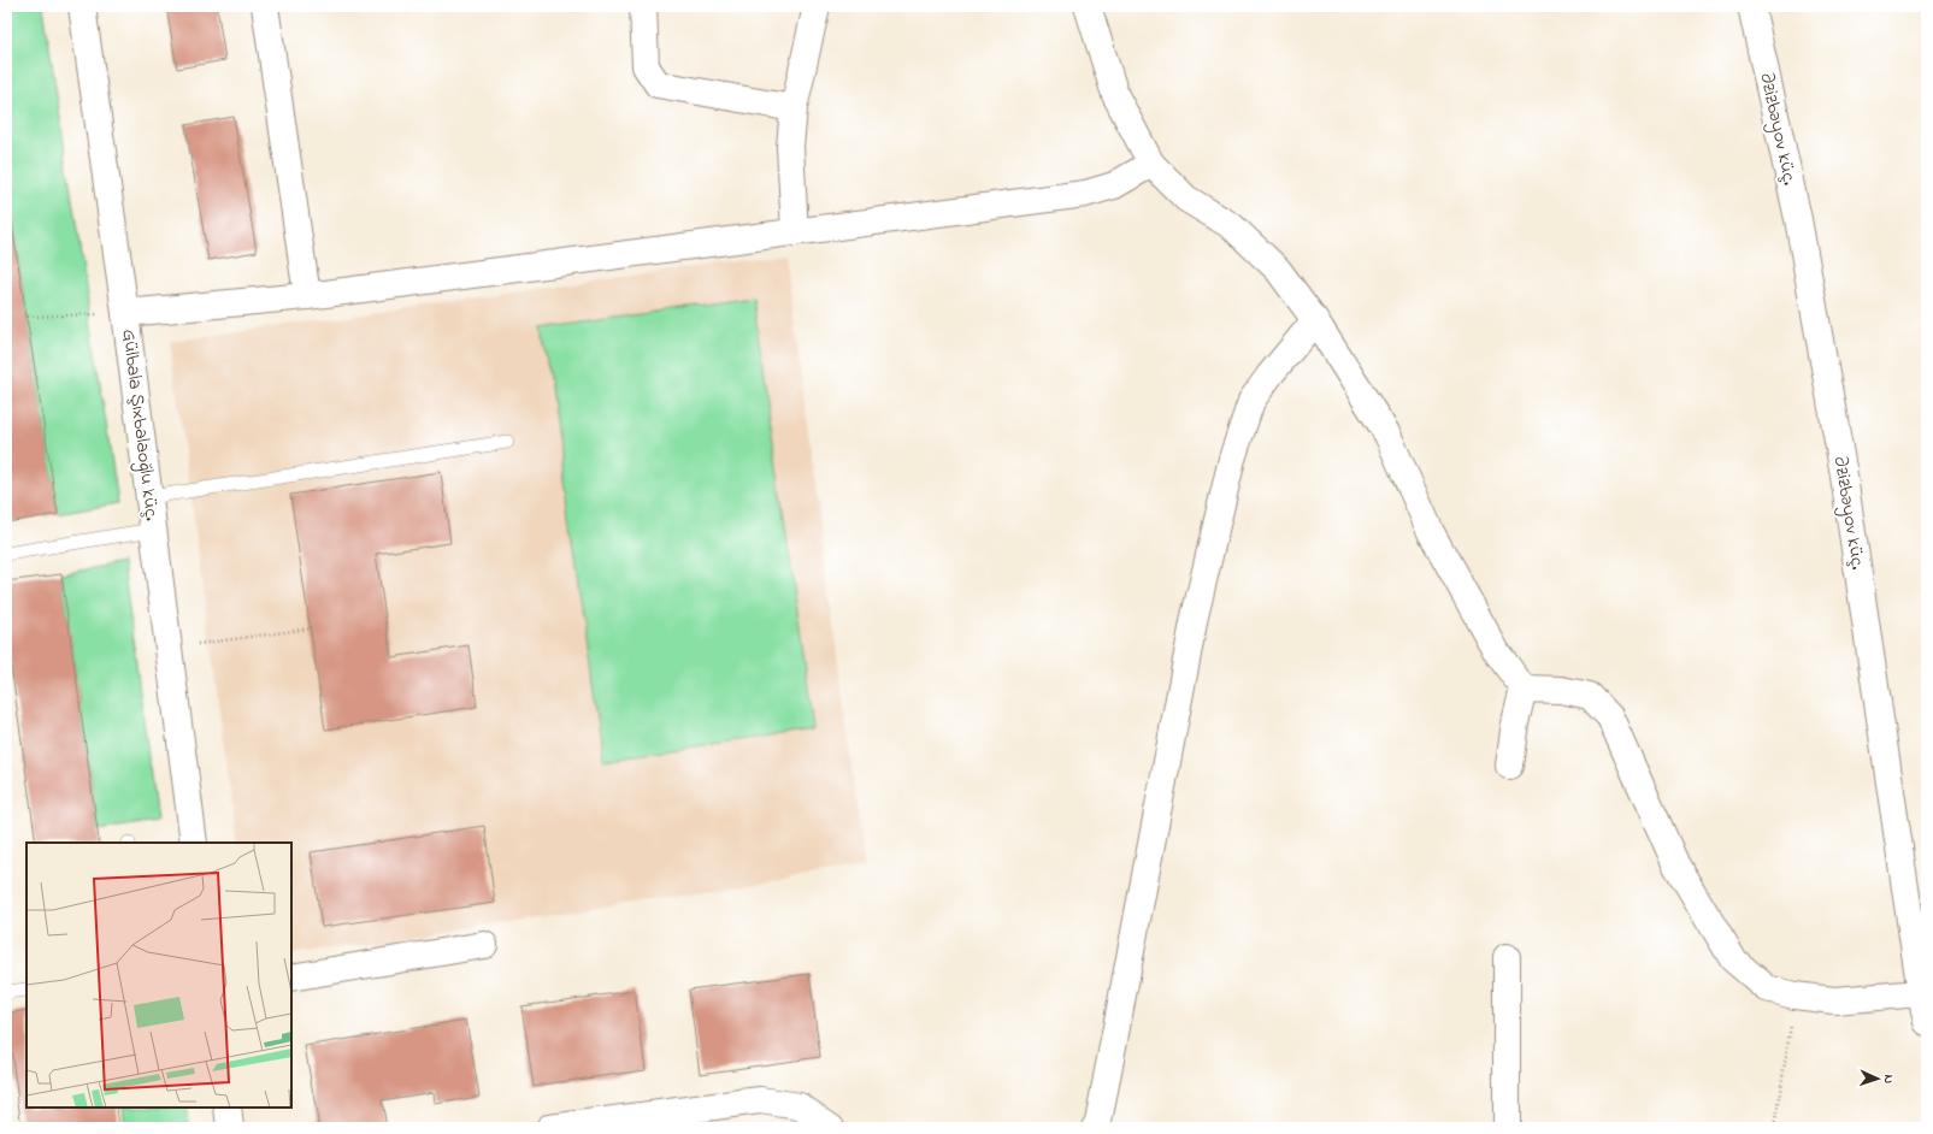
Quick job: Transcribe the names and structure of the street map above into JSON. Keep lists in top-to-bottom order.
{
  "streets": {
    "street": ["Əzizbəyov küç.", "Gülbala Şıxbalaoğlu küç."]
  },
  "north": "right"
}
